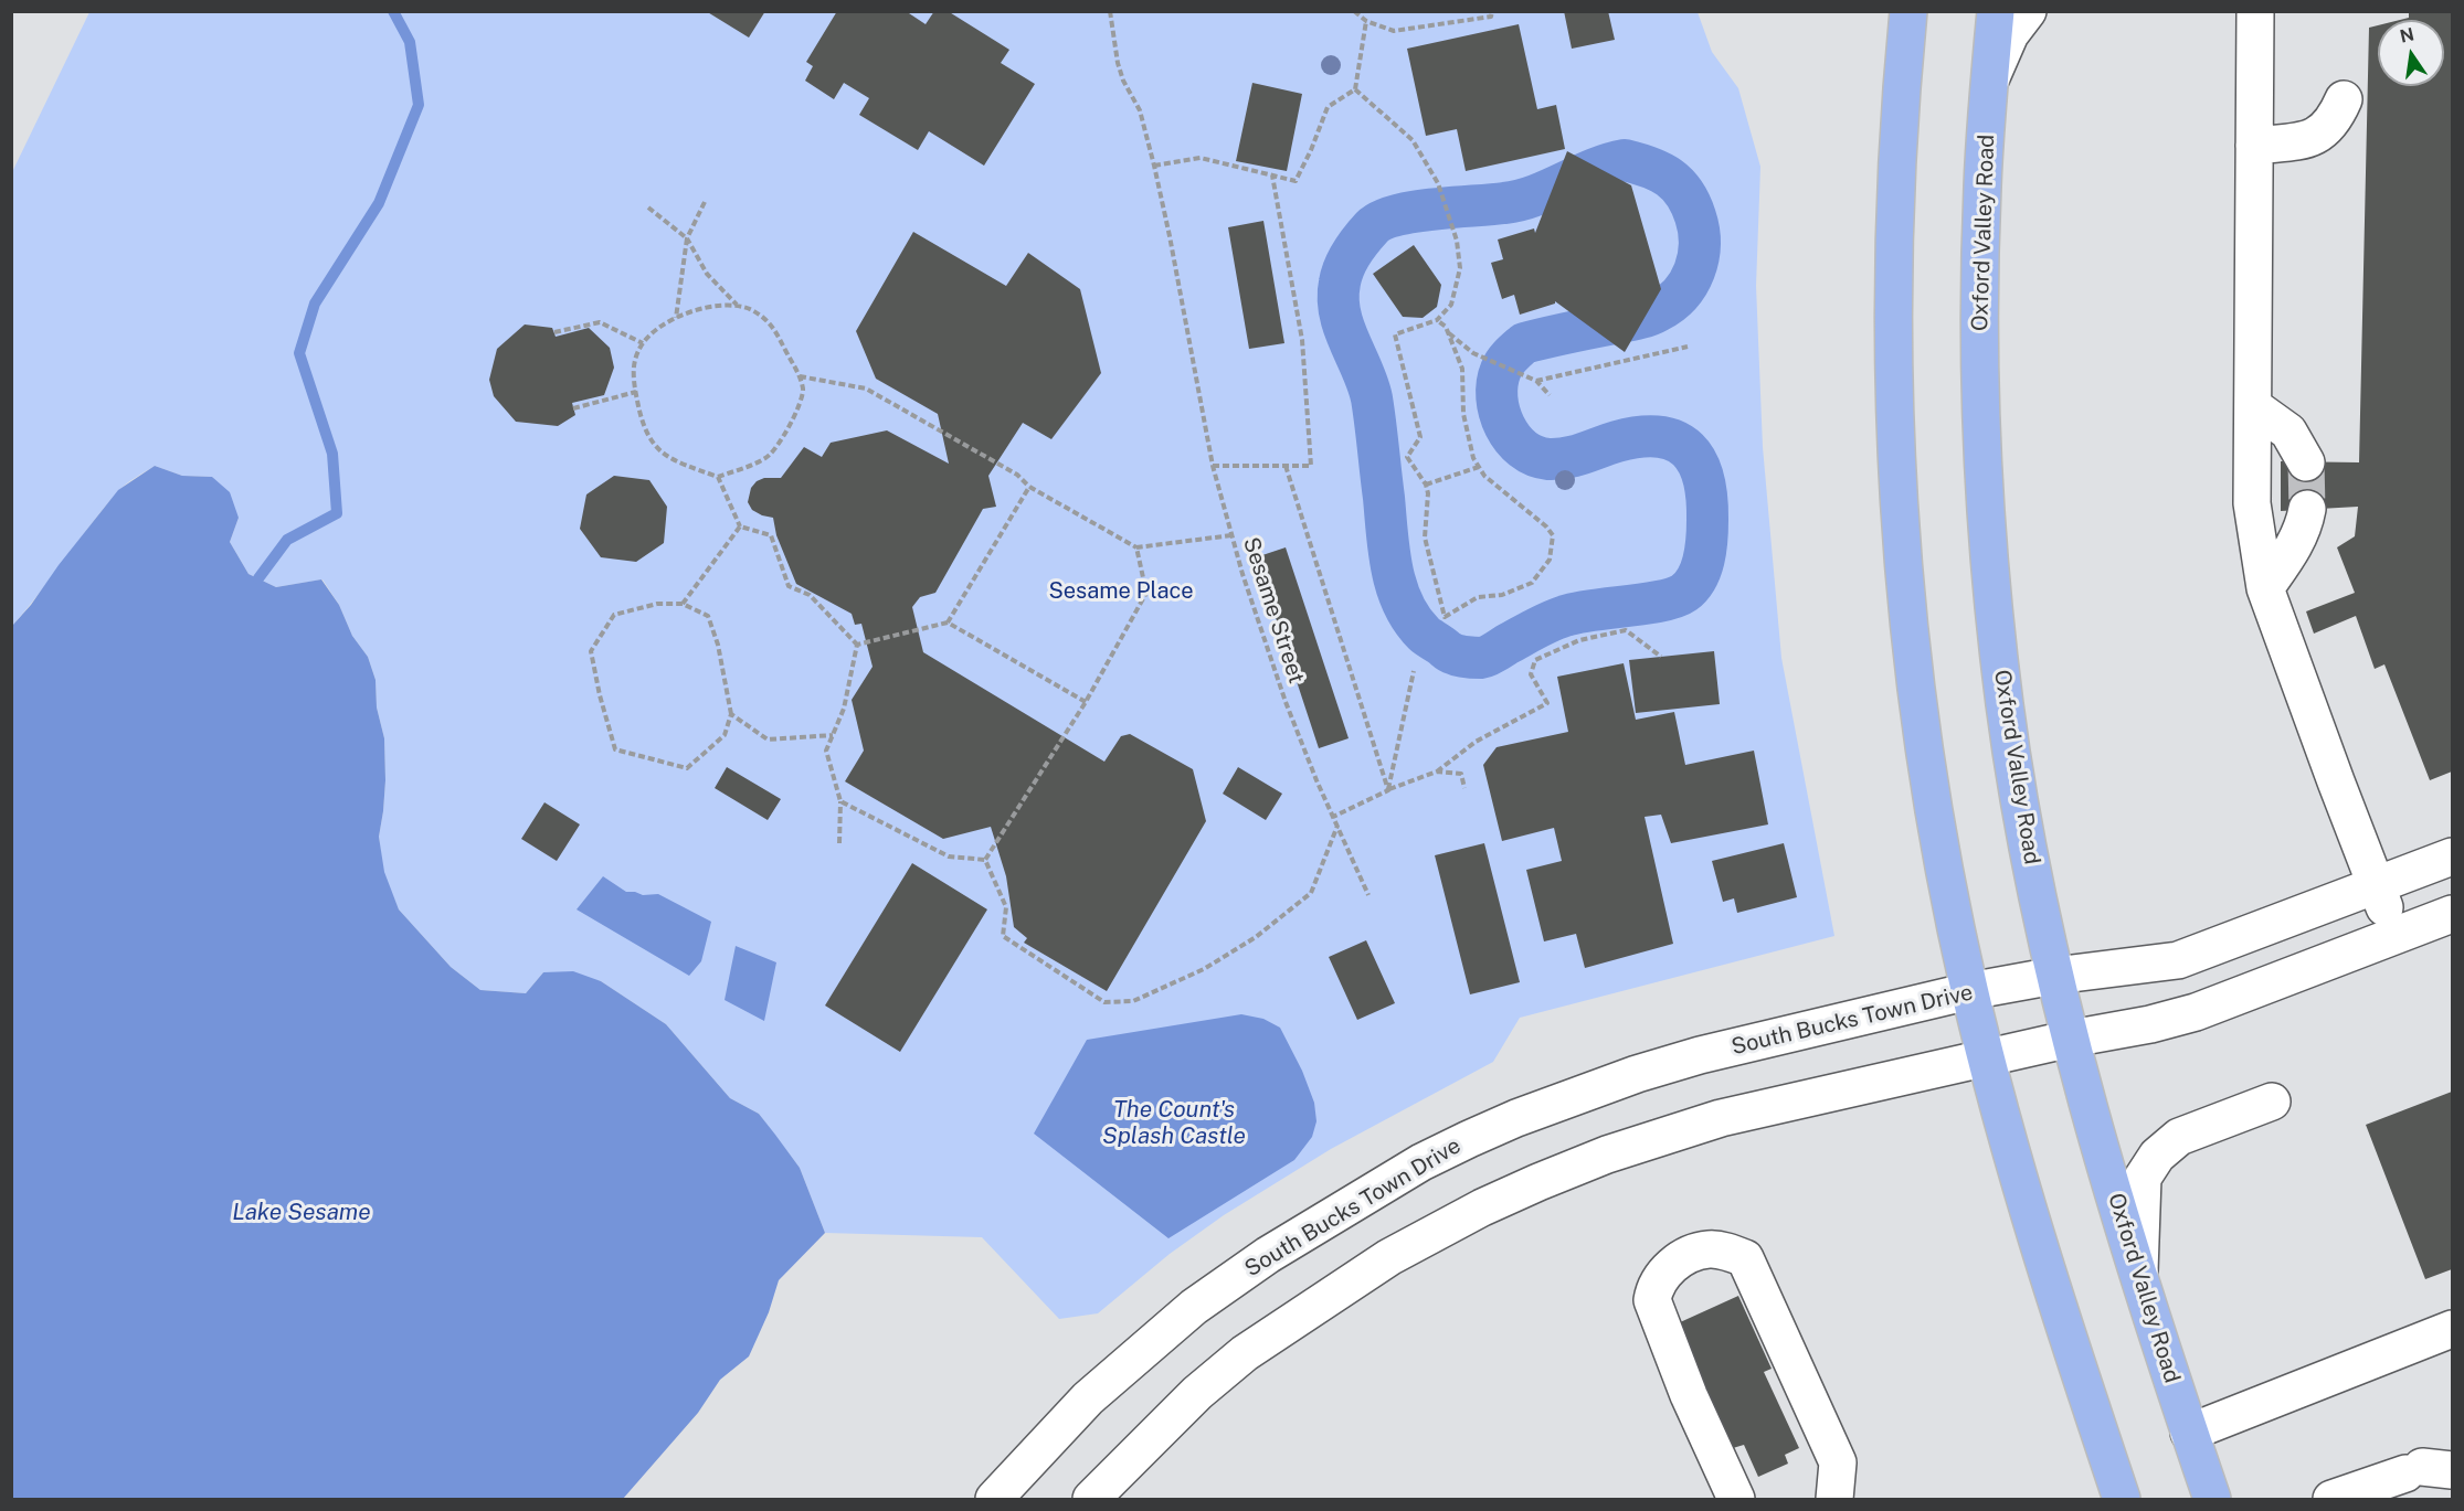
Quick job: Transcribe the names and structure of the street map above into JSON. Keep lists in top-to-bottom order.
{
  "streets": {
    "main road": ["Oxford Valley Road"],
    "street": ["South Bucks Town Drive"],
    "path": ["Sesame Street"]
  },
  "crossings": [
    ["Oxford Valley Road", "South Bucks Town Drive"]
  ],
  "water": ["The Count's Splash Castle", "Lake Sesame"],
  "parks": ["Sesame Place"],
  "north": "top"
}
